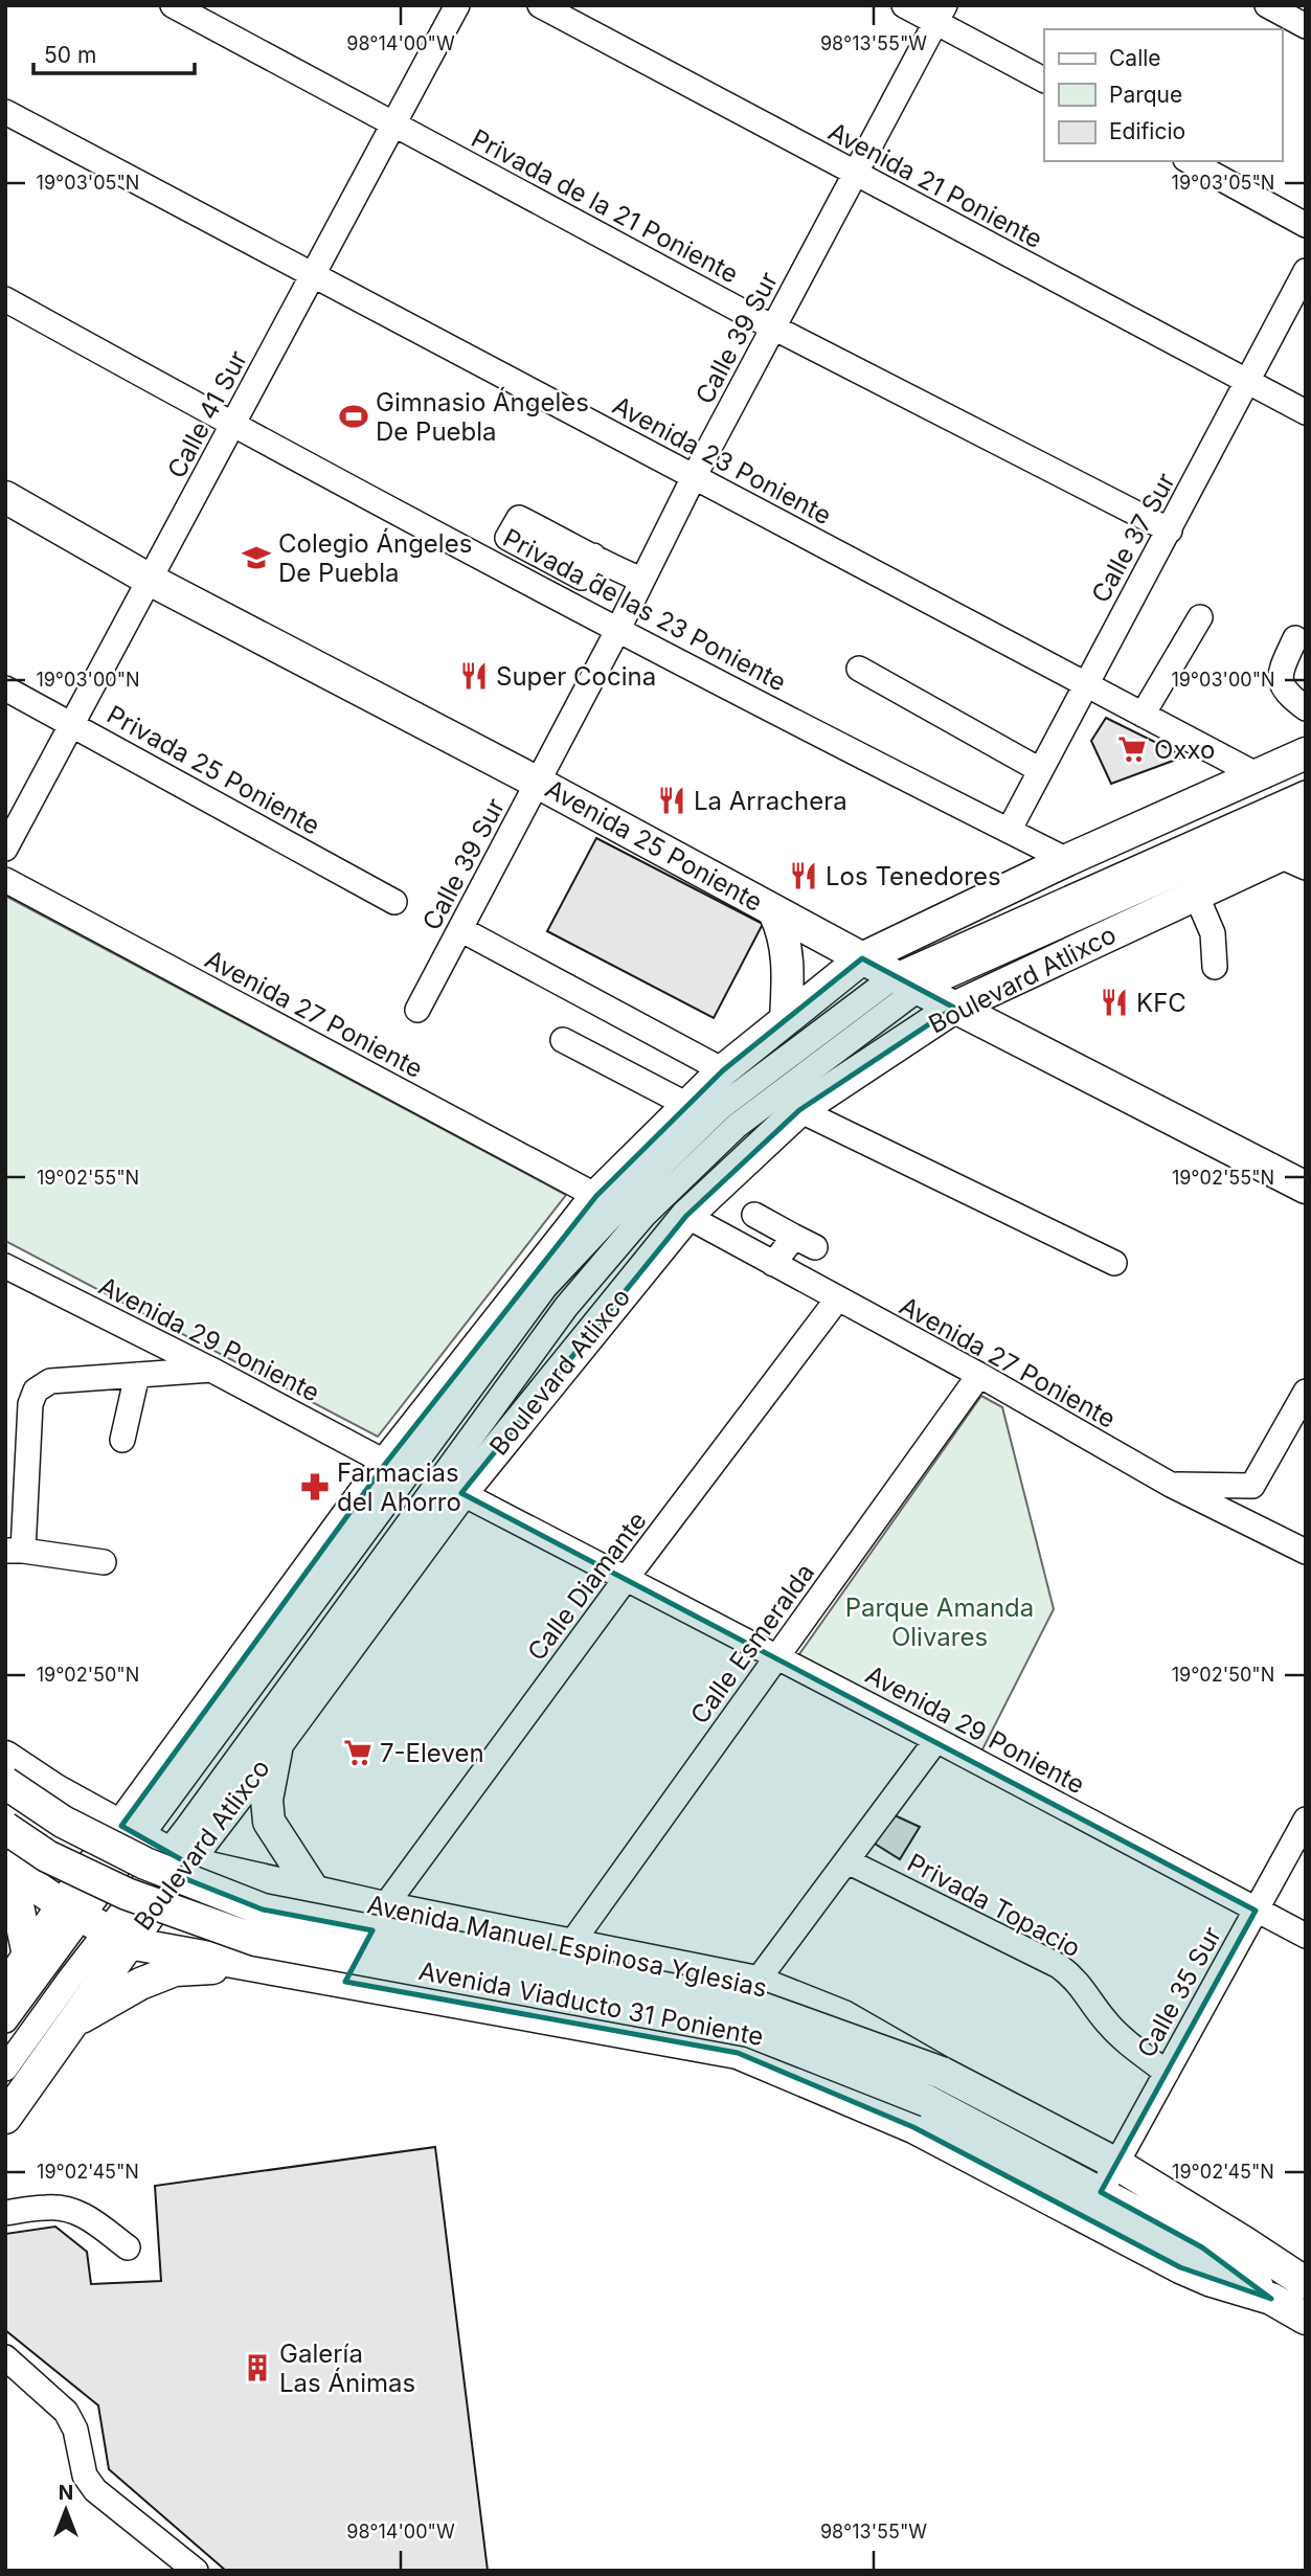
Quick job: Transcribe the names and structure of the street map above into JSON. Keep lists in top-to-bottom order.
{
  "streets": {
    "main road": [
      "Avenida 25 Poniente",
      "Boulevard Atlixco",
      "Avenida Manuel Espinosa Yglesias",
      "Avenida Viaducto 31 Poniente"
    ],
    "street": [
      "Avenida 21 Poniente",
      "Privada de la 21 Poniente",
      "Calle 39 Sur",
      "Calle 41 Sur",
      "Avenida 23 Poniente",
      "Calle 37 Sur",
      "Privada de las 23 Poniente",
      "Privada 25 Poniente",
      "Avenida 27 Poniente",
      "Avenida 29 Poniente",
      "Calle Diamante",
      "Calle Esmeralda",
      "Privada Topacio",
      "Calle 35 Sur"
    ]
  },
  "crossings": [
    ["Avenida 21 Poniente", "Calle 39 Sur"],
    ["Avenida 21 Poniente", "Calle 37 Sur"],
    ["Privada de la 21 Poniente", "Calle 39 Sur"],
    ["Privada de la 21 Poniente", "Calle 41 Sur"],
    ["Privada de la 21 Poniente", "Calle 37 Sur"],
    ["Calle 39 Sur", "Avenida 23 Poniente"],
    ["Calle 39 Sur", "Privada de las 23 Poniente"],
    ["Calle 39 Sur", "Avenida 25 Poniente"],
    ["Calle 41 Sur", "Avenida 23 Poniente"],
    ["Calle 41 Sur", "Privada de las 23 Poniente"],
    ["Calle 41 Sur", "Privada 25 Poniente"],
    ["Calle 41 Sur", "Avenida 25 Poniente"],
    ["Avenida 23 Poniente", "Calle 37 Sur"],
    ["Avenida 23 Poniente", "Boulevard Atlixco"],
    ["Calle 37 Sur", "Privada de las 23 Poniente"],
    ["Privada de las 23 Poniente", "Boulevard Atlixco"],
    ["Avenida 25 Poniente", "Boulevard Atlixco"],
    ["Boulevard Atlixco", "Avenida 27 Poniente"],
    ["Boulevard Atlixco", "Avenida 29 Poniente"],
    ["Boulevard Atlixco", "Avenida Manuel Espinosa Yglesias"],
    ["Avenida 27 Poniente", "Calle Diamante"],
    ["Avenida 27 Poniente", "Calle Esmeralda"],
    ["Avenida 29 Poniente", "Calle Diamante"],
    ["Avenida 29 Poniente", "Calle Esmeralda"],
    ["Avenida 29 Poniente", "Calle 35 Sur"],
    ["Calle Diamante", "Avenida Manuel Espinosa Yglesias"],
    ["Calle Esmeralda", "Avenida Manuel Espinosa Yglesias"],
    ["Privada Topacio", "Calle 35 Sur"],
    ["Avenida Manuel Espinosa Yglesias", "Calle 35 Sur"],
    ["Avenida Manuel Espinosa Yglesias", "Avenida Viaducto 31 Poniente"],
    ["Calle 35 Sur", "Avenida Viaducto 31 Poniente"]
  ],
  "parks": ["Parque Amanda Olivares"],
  "places": {
    "sports": ["Gimnasio Ángeles De Puebla"],
    "school or university": ["Colegio Ángeles De Puebla"],
    "restaurant": [
      "Super Cocina",
      "La Arrachera",
      "Los Tenedores",
      "KFC"
    ],
    "supermarket": ["Oxxo", "7-Eleven"],
    "pharmacy": ["Farmacias del Ahorro"],
    "building": ["Galería Las Ánimas"]
  },
  "legend": ["Calle", "Parque", "Edificio"],
  "scale_bar": "50 m",
  "north": "top",
  "coordinates": [
    "98°14'00\"W",
    "98°13'55\"W",
    "19°03'05\"N",
    "19°03'00\"N",
    "19°02'55\"N",
    "19°02'50\"N",
    "19°02'45\"N"
  ]
}
